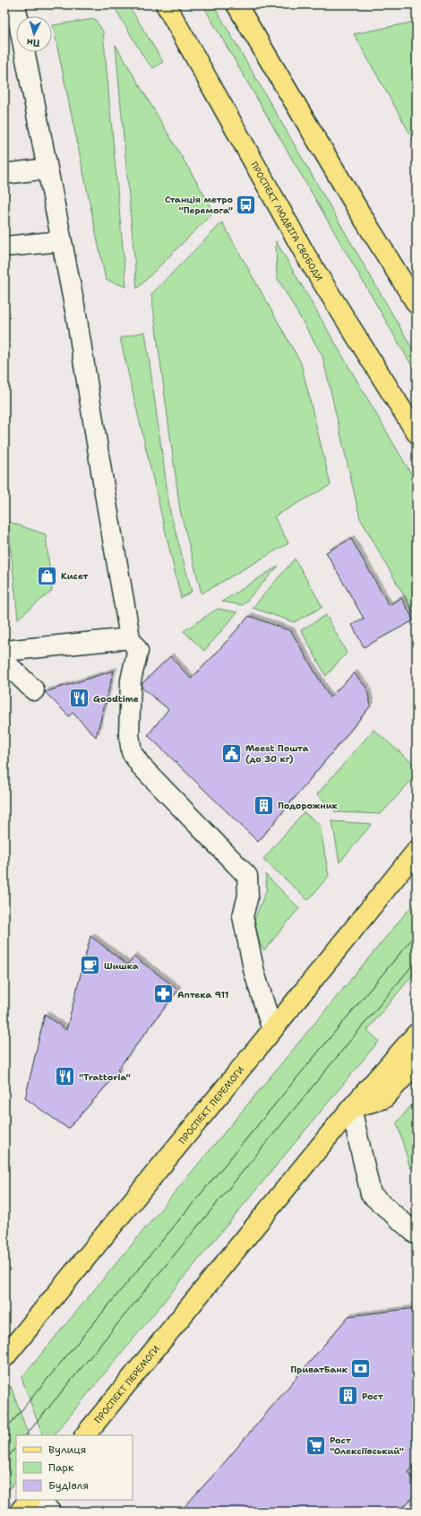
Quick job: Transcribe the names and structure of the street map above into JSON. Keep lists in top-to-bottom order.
{
  "streets": {
    "main road": ["ПРОСПЕКТ ЛЮДВІГА СВОБОДИ", "ПРОСПЕКТ ПЕРЕМОГИ"]
  },
  "places": {
    "bus stop": ["Станція метро \"Перемога\""],
    "shop": ["Кисет"],
    "restaurant": ["Goodtime", "\"Trattoria\""],
    "public building": ["Meest Пошта (до 30 кг)"],
    "building": ["Подорожник", "Рост"],
    "cafe": ["Шишка"],
    "pharmacy": ["Аптека 911"],
    "bank": ["ПриватБанк"],
    "supermarket": ["Рост \"Олексіївський\""]
  },
  "legend": ["Вулиця", "Парк", "Будівля"],
  "north": "bottom"
}
